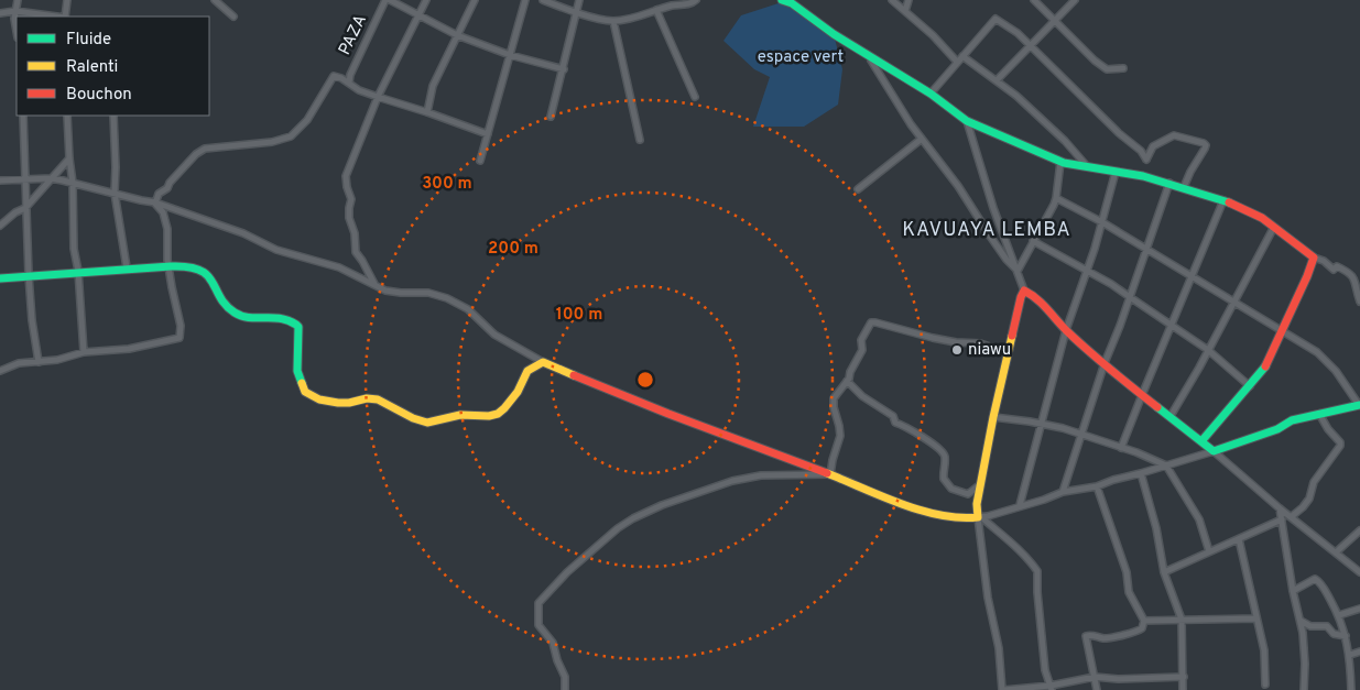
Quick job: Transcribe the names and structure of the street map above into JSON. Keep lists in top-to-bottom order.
{
  "streets": {
    "street": ["PAZA"]
  },
  "districts": ["KAVUAYA LEMBA"],
  "parks": ["espace vert"],
  "places": ["niawu"],
  "legend": ["Fluide", "Ralenti", "Bouchon"],
  "rings": ["300 m", "200 m", "100 m"]
}
